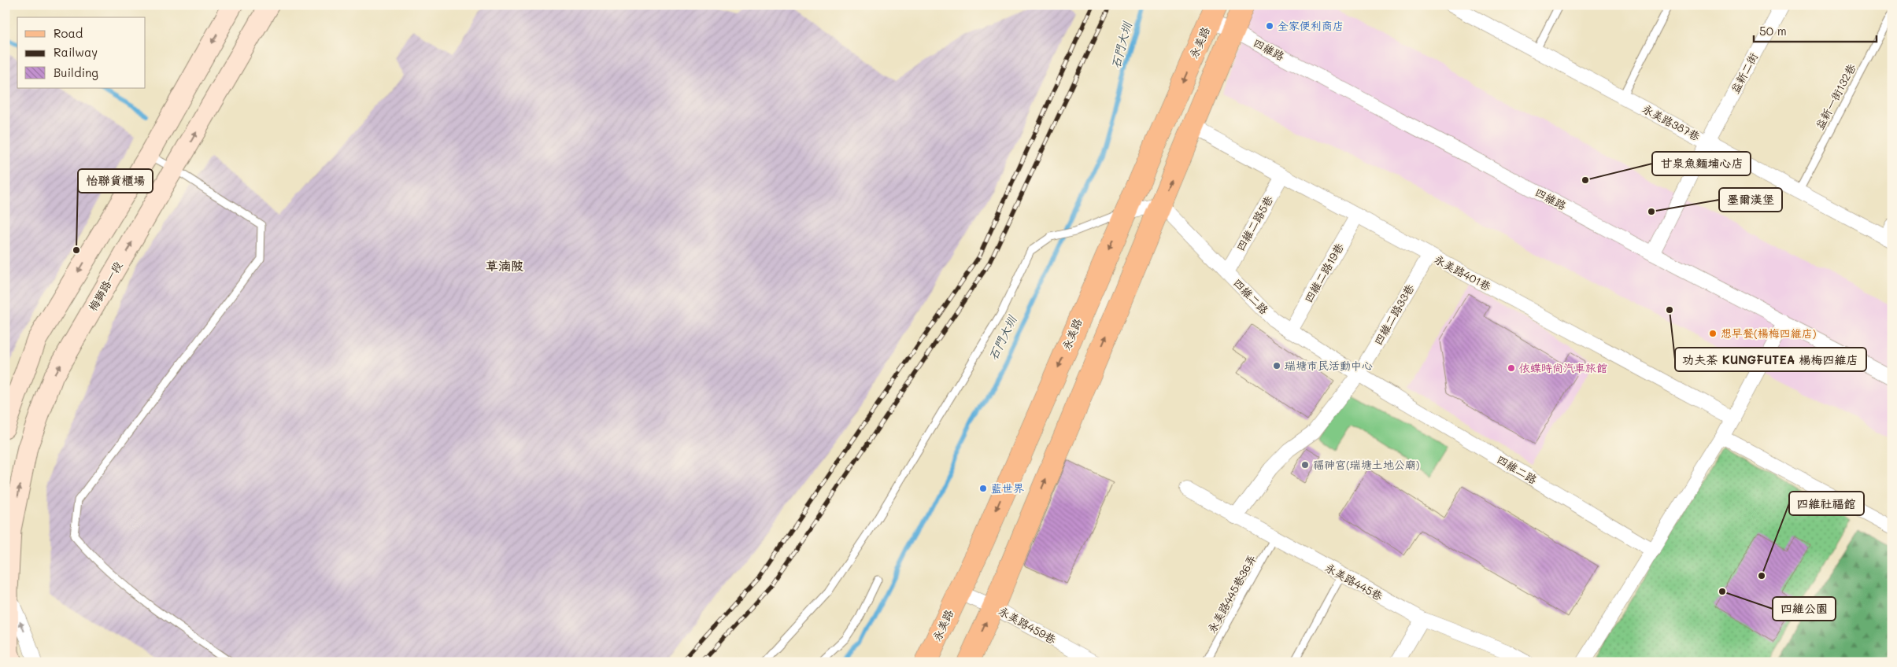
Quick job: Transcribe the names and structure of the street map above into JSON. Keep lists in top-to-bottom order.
{
  "streets": {
    "main road": ["永美路"],
    "street": [
      "四維路",
      "益新二街",
      "永美路387巷",
      "四維二路5巷",
      "四維二路19巷",
      "永美路401巷",
      "梅獅路一段",
      "四維二路",
      "四維二路33巷",
      "永美路445巷",
      "永美路459巷"
    ],
    "lane": ["益新一街132巷", "永美路445巷36弄"]
  },
  "crossings": [
    ["永美路", "四維路"],
    ["永美路", "永美路459巷"],
    ["四維路", "益新二街"],
    ["益新二街", "永美路387巷"],
    ["益新一街132巷", "永美路387巷"],
    ["四維二路5巷", "永美路401巷"],
    ["四維二路5巷", "四維二路"],
    ["四維二路19巷", "永美路401巷"],
    ["四維二路19巷", "四維二路"],
    ["永美路401巷", "四維二路33巷"],
    ["四維二路", "四維二路33巷"],
    ["四維二路33巷", "永美路445巷"],
    ["永美路445巷", "永美路445巷36弄"]
  ],
  "districts": ["草湳陂"],
  "water": ["石門大圳"],
  "places": [
    "全家便利商店",
    "甘泉魚麵埔心店",
    "墨爾漢堡",
    "怡聯貨櫃場",
    "功夫茶 KUNGFUTEA 楊梅四維店",
    "想早餐(楊梅四維店)",
    "瑞塘市民活動中心",
    "依蝶時尚汽車旅館",
    "福神宮(瑞塘土地公廟)",
    "藍世界",
    "四維社福館",
    "四維公園"
  ],
  "legend": ["Road", "Railway", "Building"],
  "scale_bar": "50 m"
}
